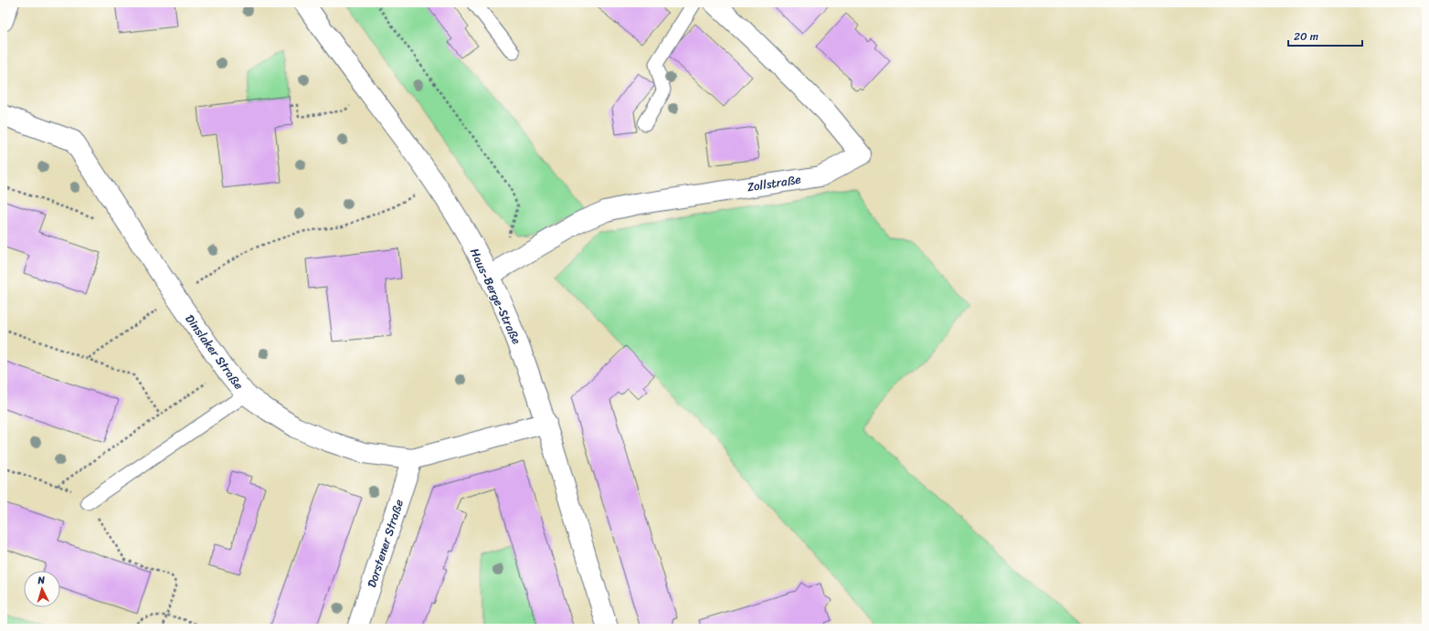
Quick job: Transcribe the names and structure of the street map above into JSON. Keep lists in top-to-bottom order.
{
  "streets": {
    "street": [
      "Zollstraße",
      "Haus-Berge-Straße",
      "Dinslaker Straße",
      "Dorstener Straße"
    ]
  },
  "crossings": [
    ["Zollstraße", "Haus-Berge-Straße"],
    ["Haus-Berge-Straße", "Dinslaker Straße"],
    ["Dinslaker Straße", "Dorstener Straße"]
  ],
  "scale_bar": "20 m",
  "north": "top"
}
